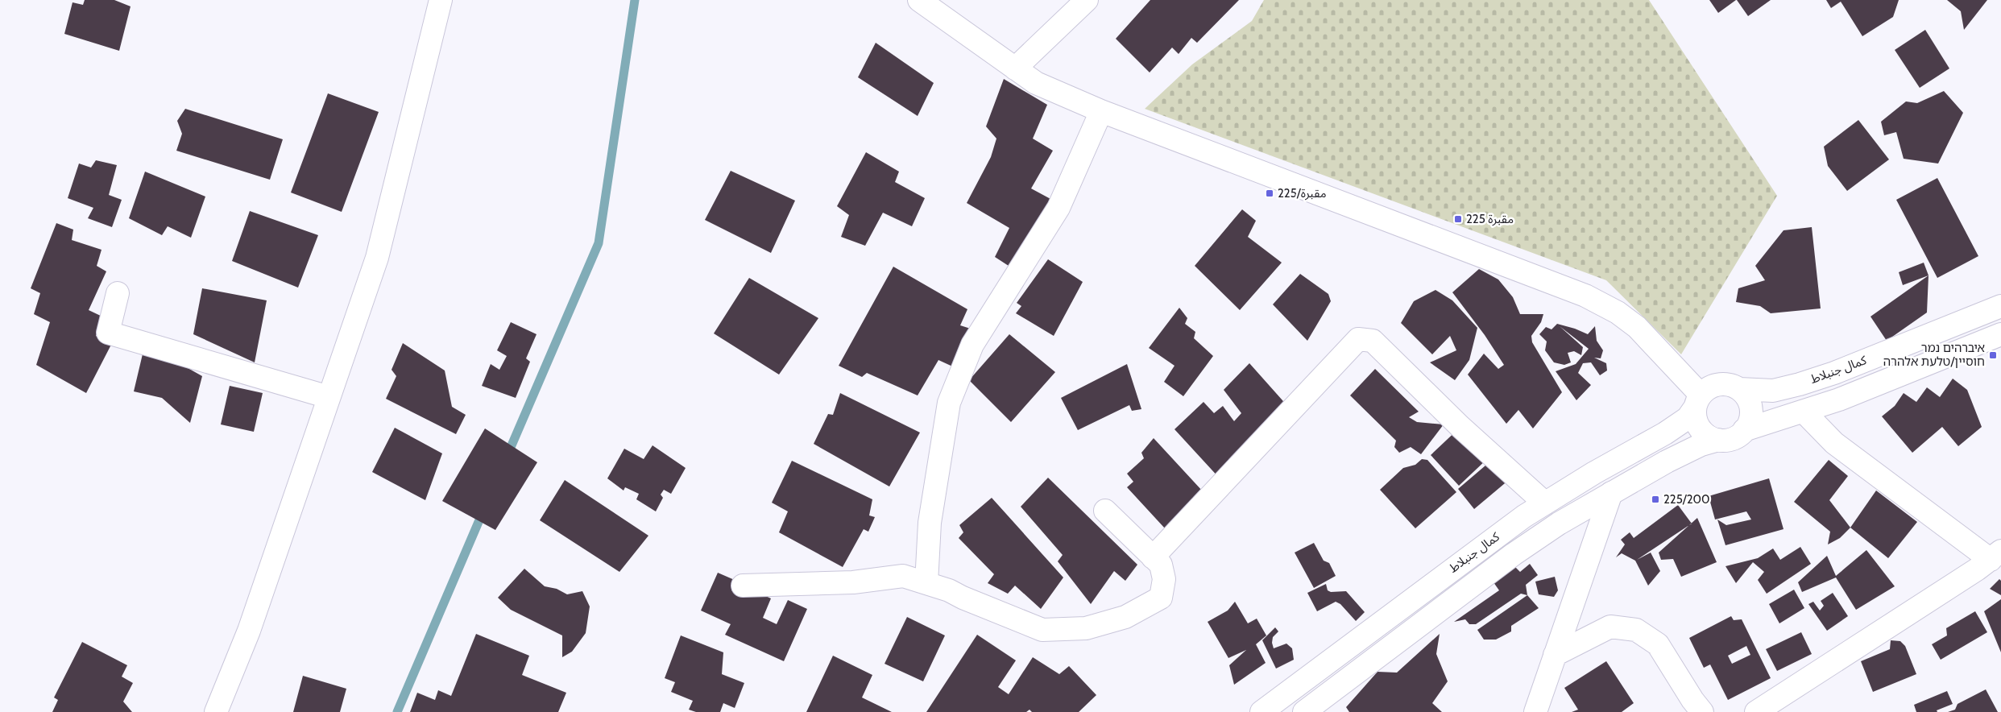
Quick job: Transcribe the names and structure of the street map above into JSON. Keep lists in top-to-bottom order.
{
  "streets": {
    "street": ["كمال جنبلاط"]
  },
  "places": {
    "transit": [
      "مقبرة/225",
      "مقبرة 225",
      "איברהים נמר חוסיין/טלעת אלהרה",
      "225/200"
    ]
  }
}
